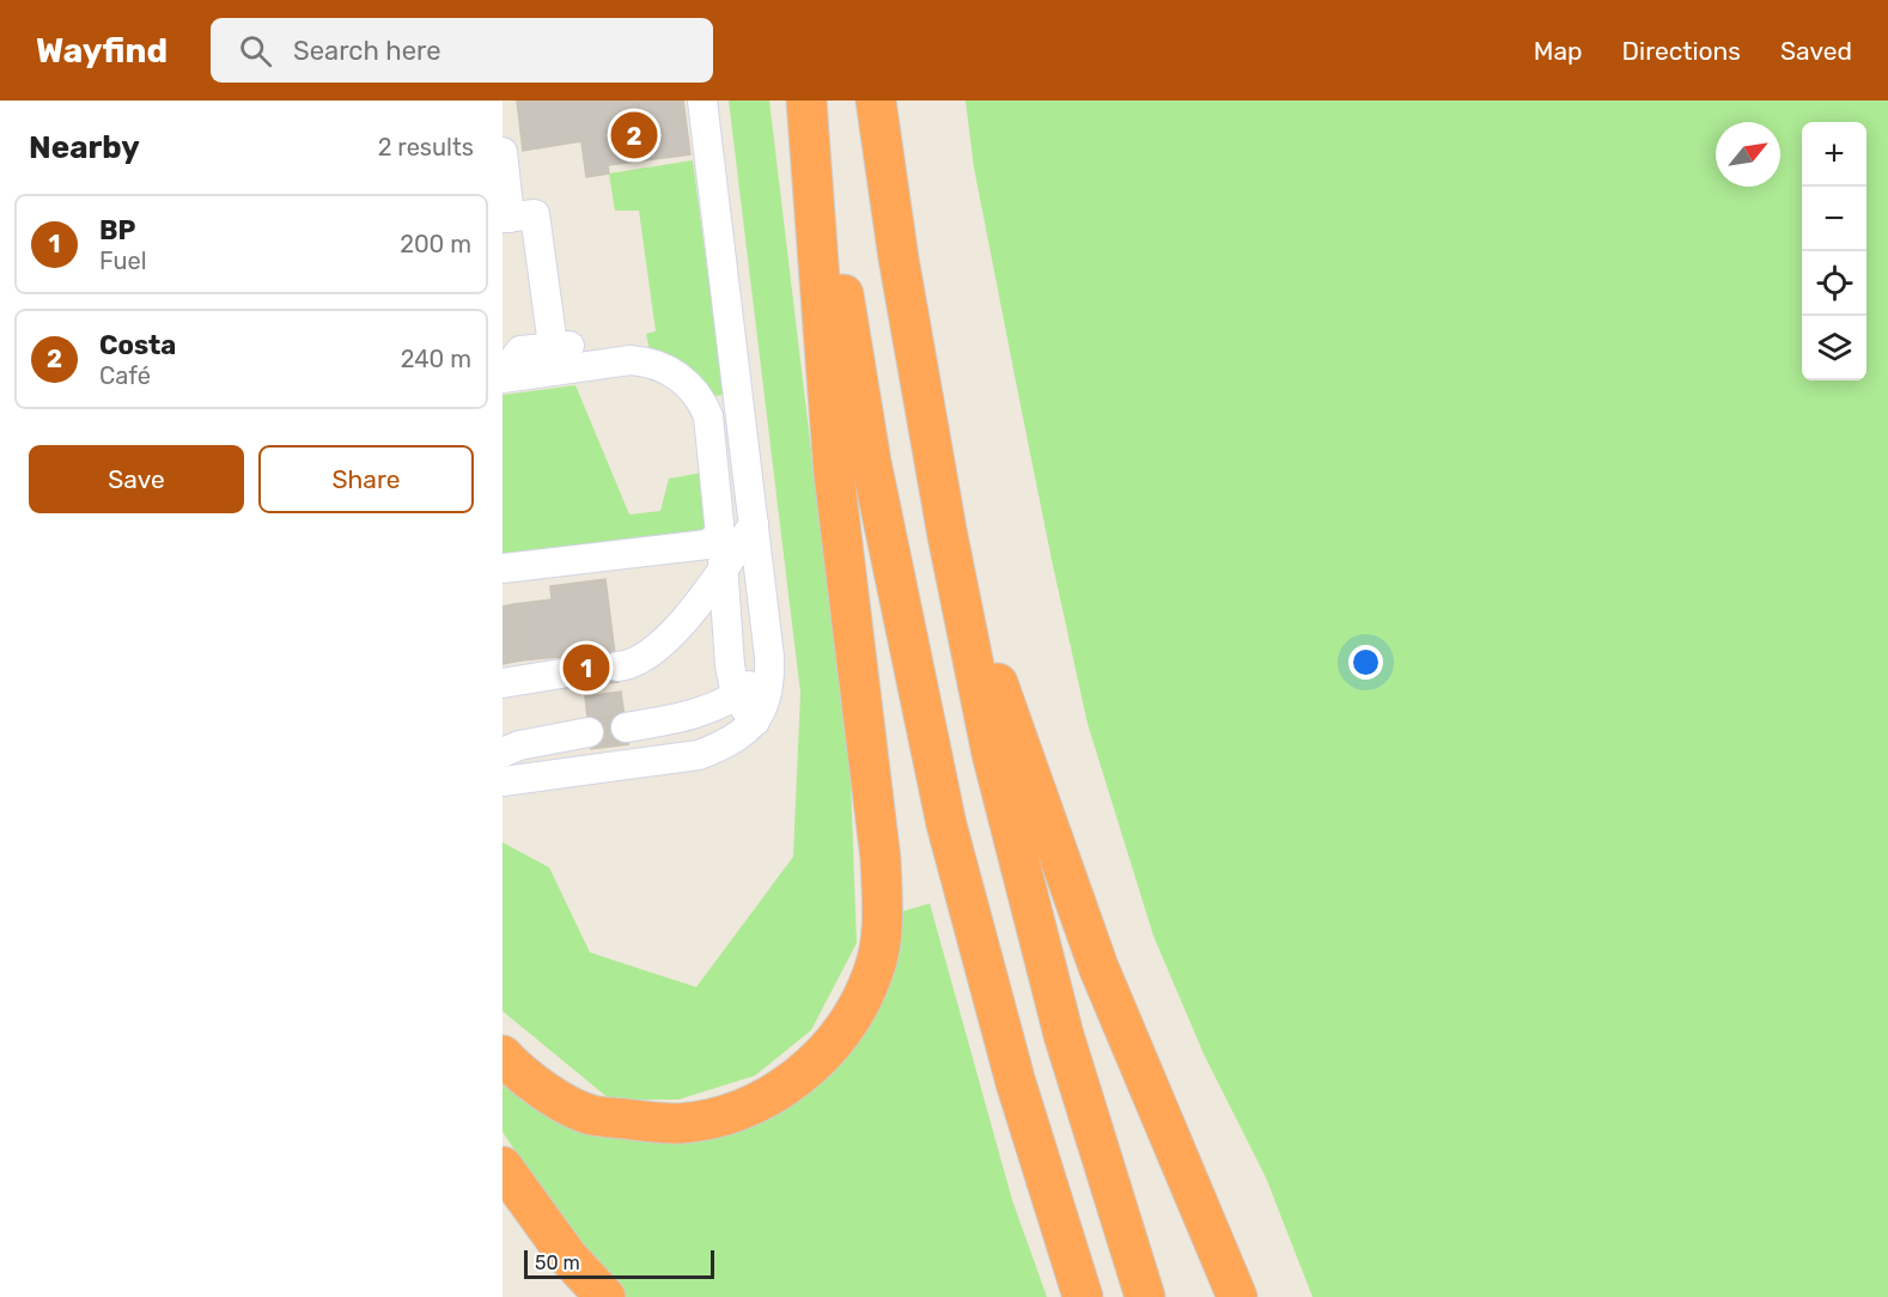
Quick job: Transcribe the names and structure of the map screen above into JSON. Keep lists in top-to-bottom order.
{
  "scale_bar": "50 m",
  "north": "top right",
  "page": {
    "header": "Wayfind",
    "search": "Search here",
    "nav": ["Map", "Directions", "Saved"],
    "heading": ["Nearby", "2 results"],
    "pins": ["2", "1"],
    "map_buttons": ["+", "−"],
    "list": [
      {
        "mark": "1",
        "name": "BP",
        "note": "Fuel",
        "value": "200 m"
      },
      {
        "mark": "2",
        "name": "Costa",
        "note": "Café",
        "value": "240 m"
      }
    ],
    "buttons": ["Save", "Share"],
    "scale": "50 m"
  }
}
